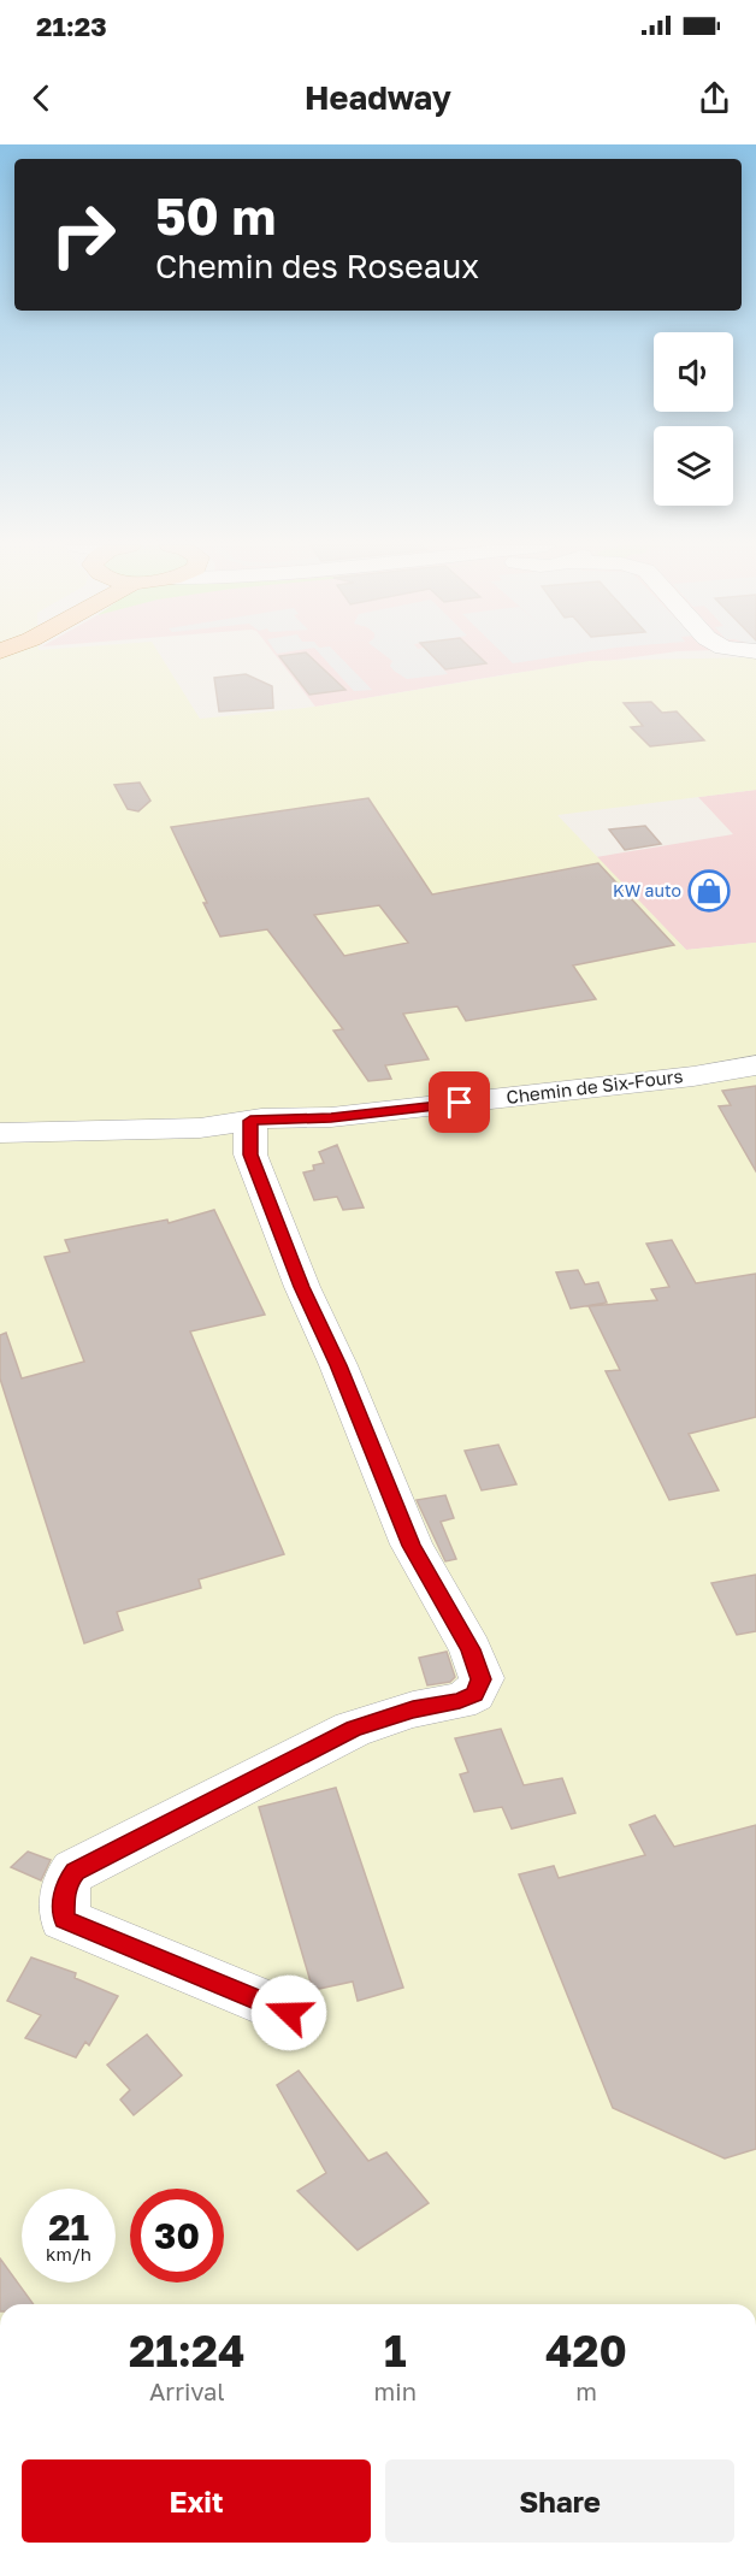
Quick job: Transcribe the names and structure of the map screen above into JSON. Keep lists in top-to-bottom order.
{
  "streets": {
    "street": ["Chemin de Six-Fours"]
  },
  "places": {
    "shop": ["KW auto"]
  },
  "page": {
    "status": "21:23",
    "header": "Headway",
    "turn": ["50 m", "Chemin des Roseaux"],
    "speed": "21 km/h",
    "limit": "30",
    "eta": [
      "21:24",
      "Arrival",
      "1",
      "min",
      "420",
      "m"
    ],
    "buttons": ["Exit", "Share"]
  }
}
